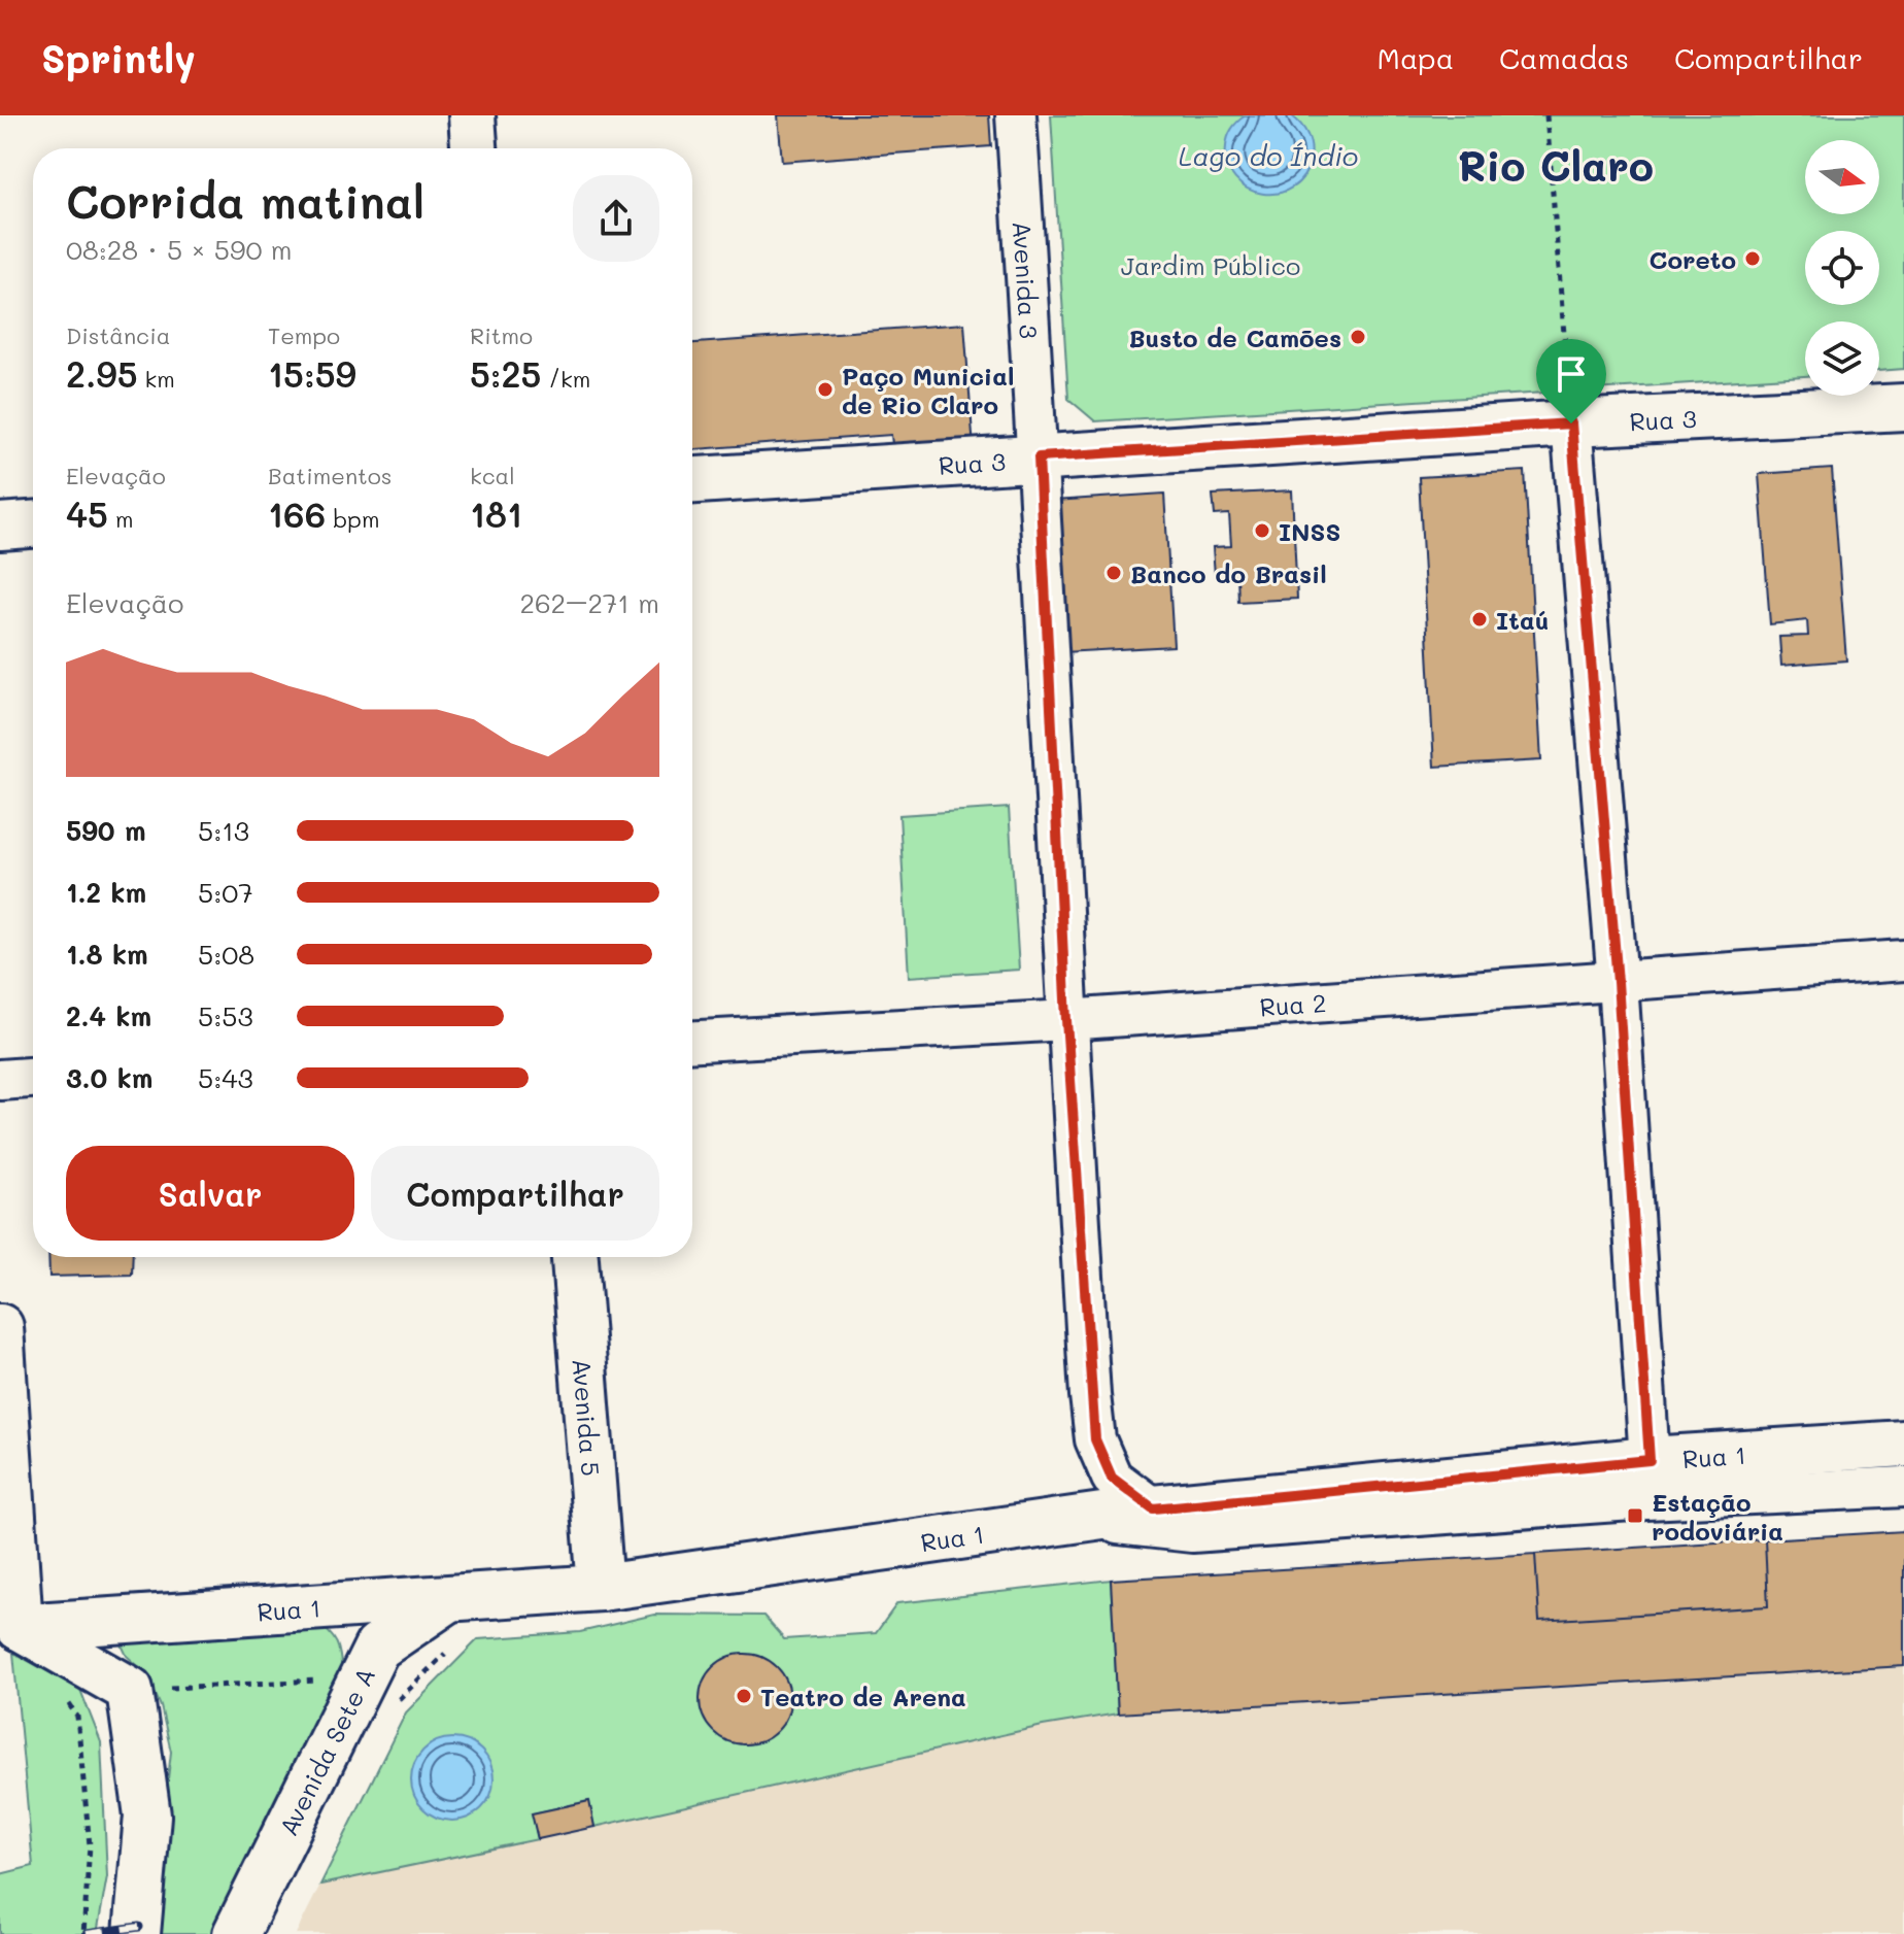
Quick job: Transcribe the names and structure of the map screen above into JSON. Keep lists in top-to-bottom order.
{
  "streets": {
    "main road": [
      "Rua 3",
      "Avenida 5",
      "Rua 1",
      "Avenida Sete A"
    ],
    "street": ["Avenida 3", "Rua 2"]
  },
  "crossings": [
    ["Avenida 3", "Rua 3"],
    ["Avenida 3", "Rua 2"],
    ["Avenida 3", "Rua 1"],
    ["Avenida 5", "Rua 1"],
    ["Rua 1", "Avenida Sete A"]
  ],
  "districts": ["Rio Claro"],
  "water": ["Lago do Índio"],
  "parks": ["Jardim Público"],
  "places": {
    "other": [
      "Coreto",
      "Busto de Camões",
      "Paço Municial de Rio Claro",
      "INSS",
      "Banco do Brasil",
      "Itaú",
      "Teatro de Arena"
    ],
    "transit": ["Estação rodoviária"]
  },
  "north": "right",
  "page": {
    "header": "Sprintly",
    "nav": ["Mapa", "Camadas", "Compartilhar"],
    "heading": ["Corrida matinal", "08:28 · 5 × 590 m"],
    "stats": [
      ["Distância", "2.95 km"],
      ["Tempo", "15:59"],
      ["Ritmo", "5:25 /km"],
      ["Elevação", "45 m"],
      ["Batimentos", "166 bpm"],
      ["kcal", "181"]
    ],
    "chart": ["Elevação", "262–271 m"],
    "list": [
      {
        "name": "590 m",
        "note": "5:13"
      },
      {
        "name": "1.2 km",
        "note": "5:07"
      },
      {
        "name": "1.8 km",
        "note": "5:08"
      },
      {
        "name": "2.4 km",
        "note": "5:53"
      },
      {
        "name": "3.0 km",
        "note": "5:43"
      }
    ],
    "buttons": ["Salvar", "Compartilhar"]
  }
}
